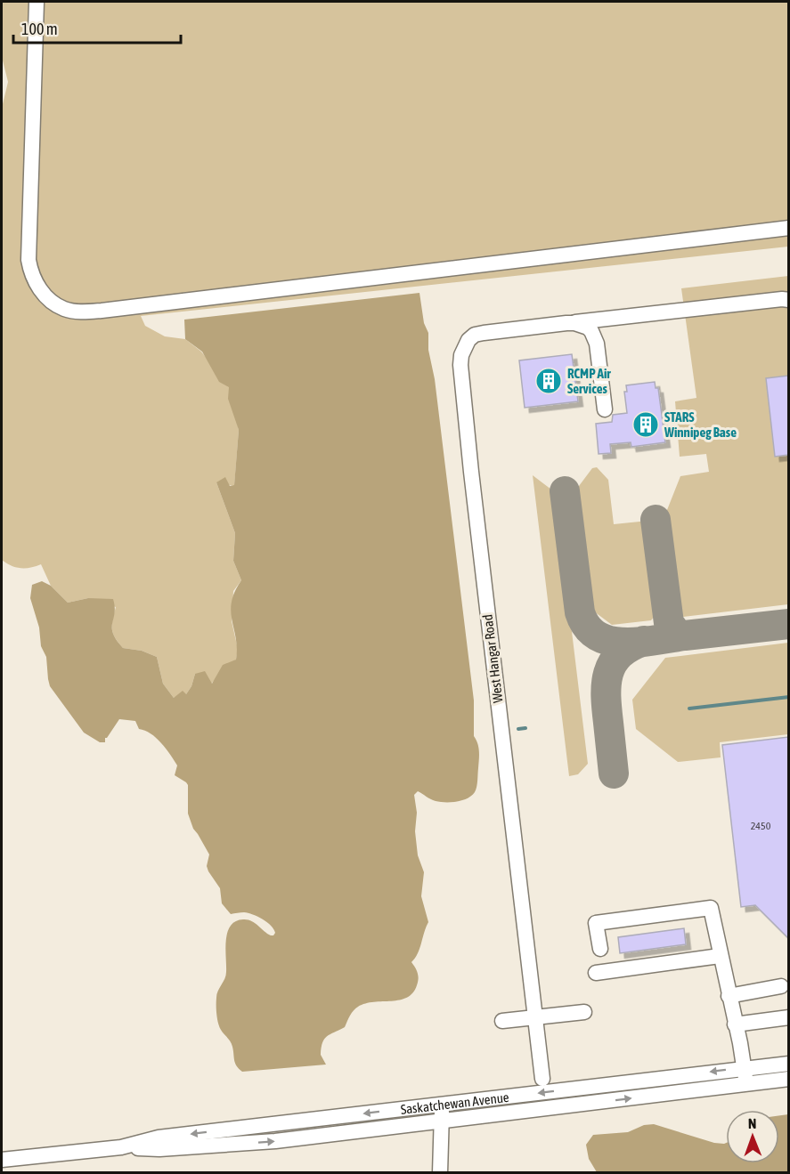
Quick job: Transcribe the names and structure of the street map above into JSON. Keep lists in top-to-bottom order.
{
  "streets": {
    "street": ["West Hangar Road", "Saskatchewan Avenue"]
  },
  "places": {
    "building": ["RCMP Air Services", "STARS Winnipeg Base"]
  },
  "house_numbers": ["2450"],
  "scale_bar": "100 m",
  "north": "top"
}
